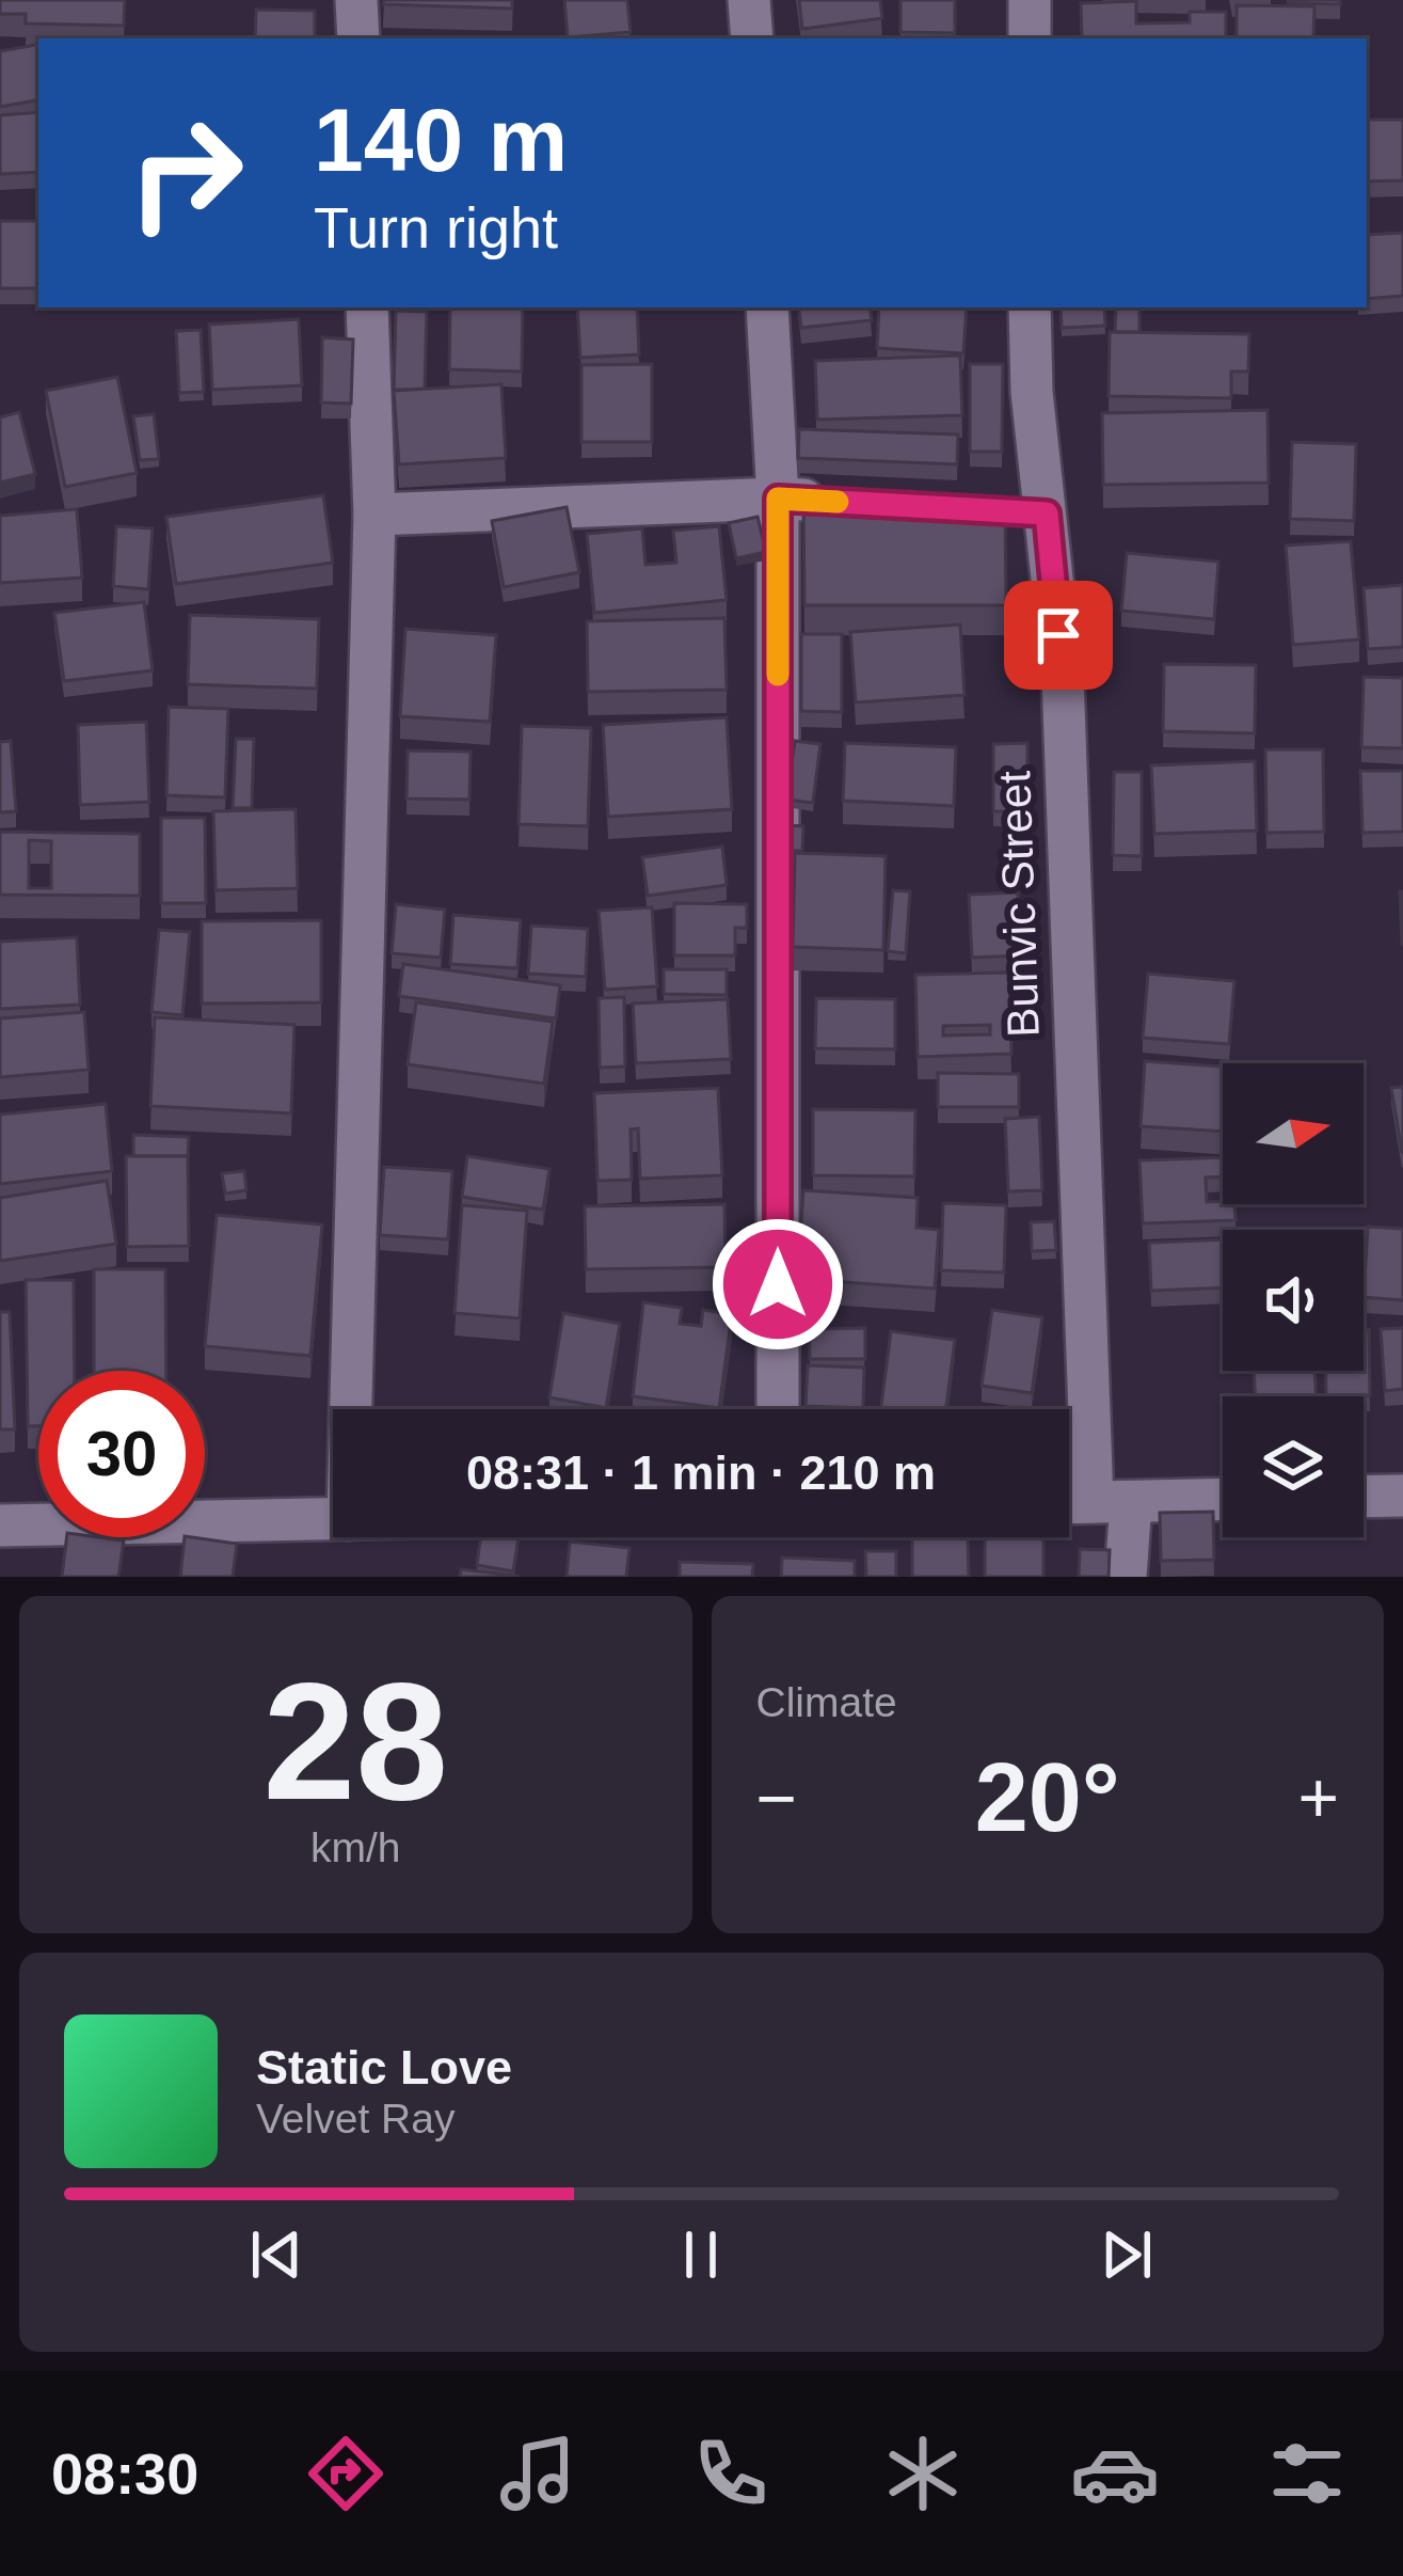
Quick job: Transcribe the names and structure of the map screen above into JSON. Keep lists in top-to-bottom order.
{
  "streets": {
    "street": ["Bunvic Street"]
  },
  "north": "right",
  "page": {
    "turn": ["140 m", "Turn right"],
    "limit": "30",
    "trip": "08:31 · 1 min · 210 m",
    "tile": [
      ["28", "km/h"],
      "Climate"
    ],
    "heat": ["−", "20°", "+"],
    "song": ["Static Love", "Velvet Ray"],
    "tabs": "08:30"
  }
}
